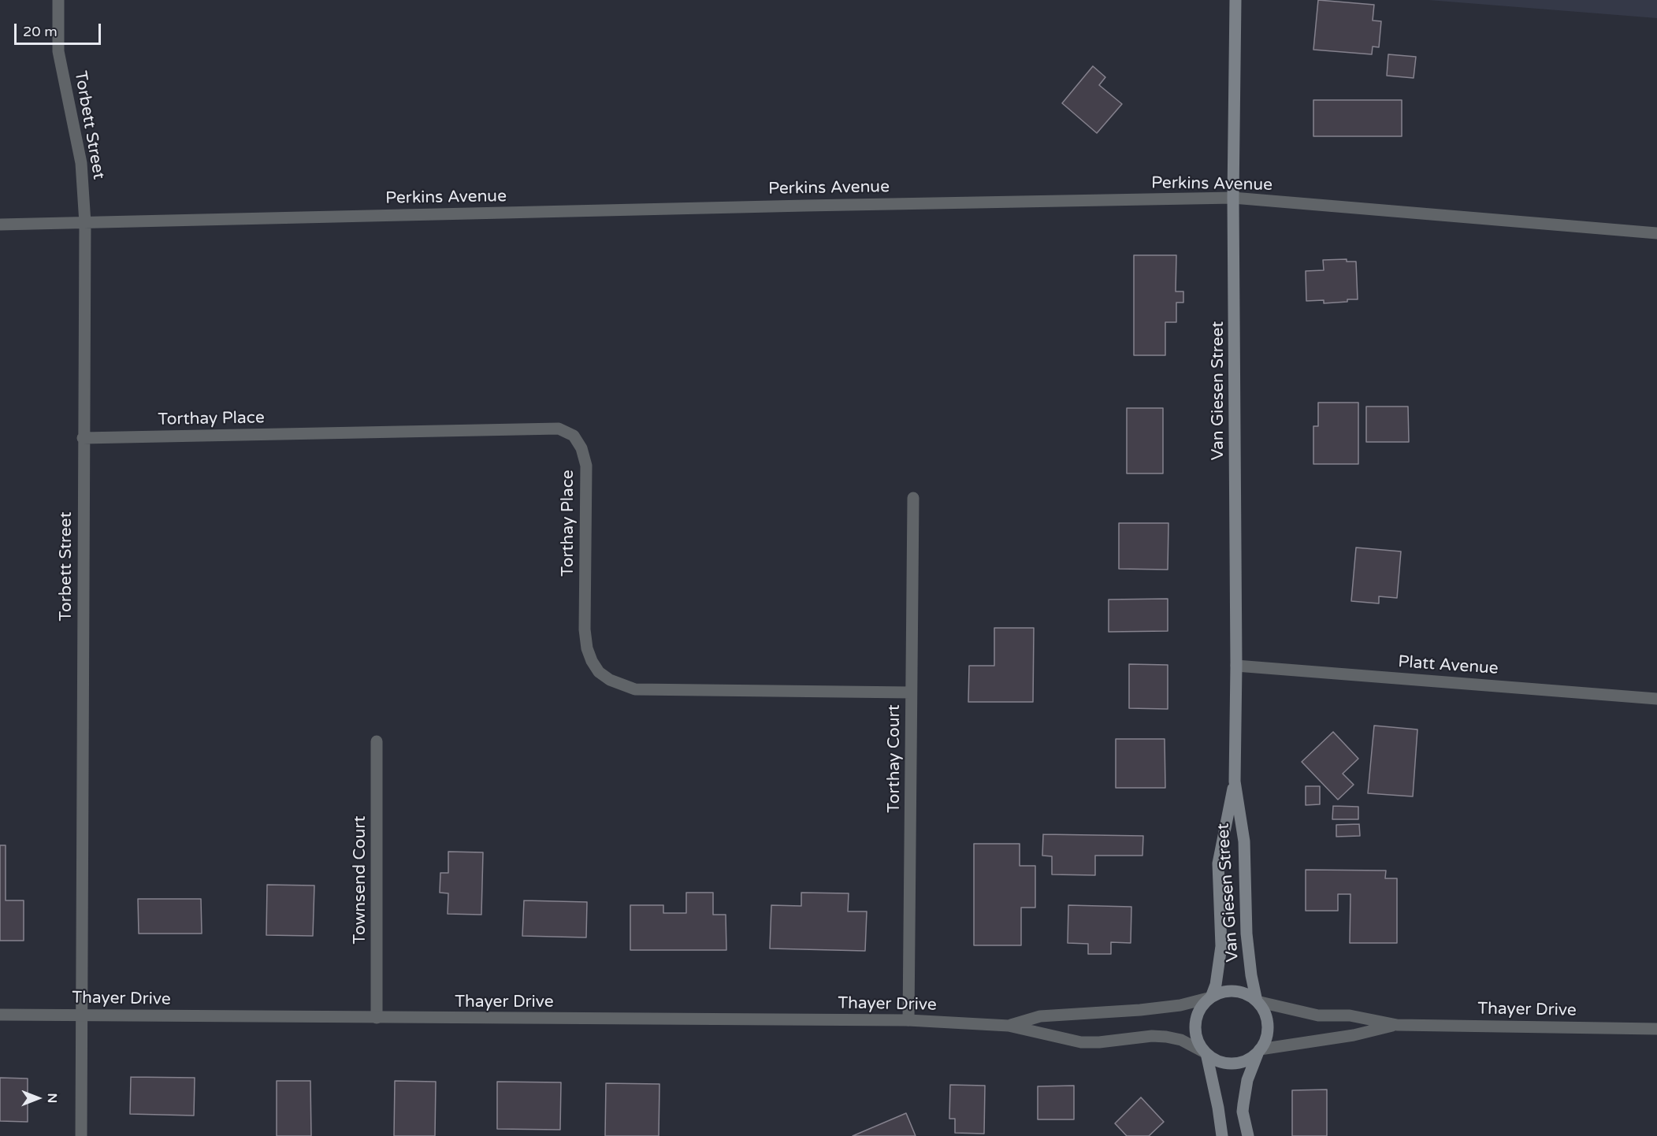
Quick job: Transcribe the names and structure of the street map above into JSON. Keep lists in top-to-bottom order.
{
  "streets": {
    "main road": ["Van Giesen Street"],
    "street": [
      "Torbett Street",
      "Perkins Avenue",
      "Torthay Place",
      "Platt Avenue",
      "Torthay Court",
      "Townsend Court",
      "Thayer Drive"
    ]
  },
  "crossings": [
    ["Torbett Street", "Perkins Avenue"],
    ["Torbett Street", "Torthay Place"],
    ["Torbett Street", "Thayer Drive"],
    ["Perkins Avenue", "Van Giesen Street"],
    ["Van Giesen Street", "Platt Avenue"],
    ["Van Giesen Street", "Thayer Drive"],
    ["Torthay Place", "Torthay Court"],
    ["Torthay Court", "Thayer Drive"],
    ["Townsend Court", "Thayer Drive"]
  ],
  "scale_bar": "20 m",
  "north": "right"
}
